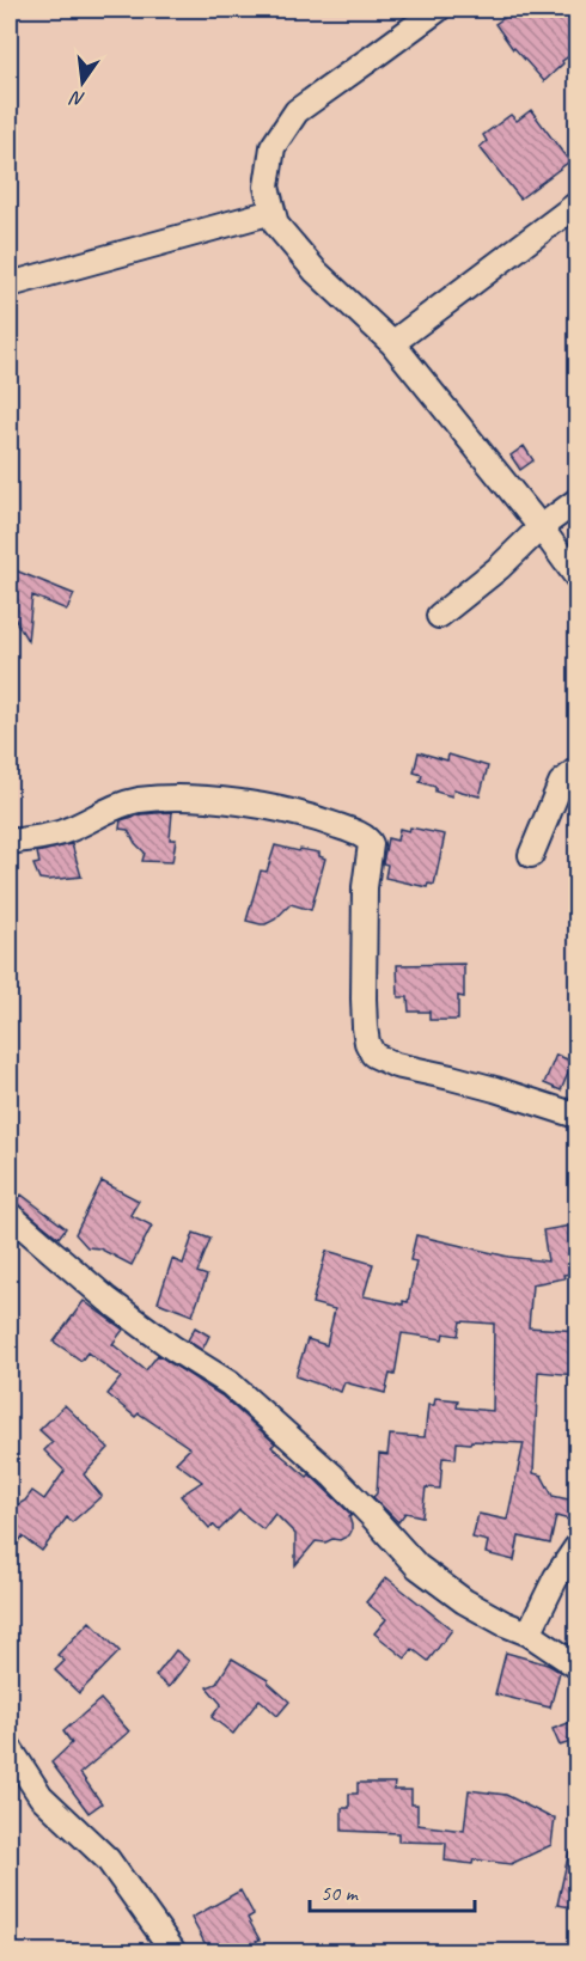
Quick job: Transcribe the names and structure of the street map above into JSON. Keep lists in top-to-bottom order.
{
  "scale_bar": "50 m",
  "north": "bottom"
}
